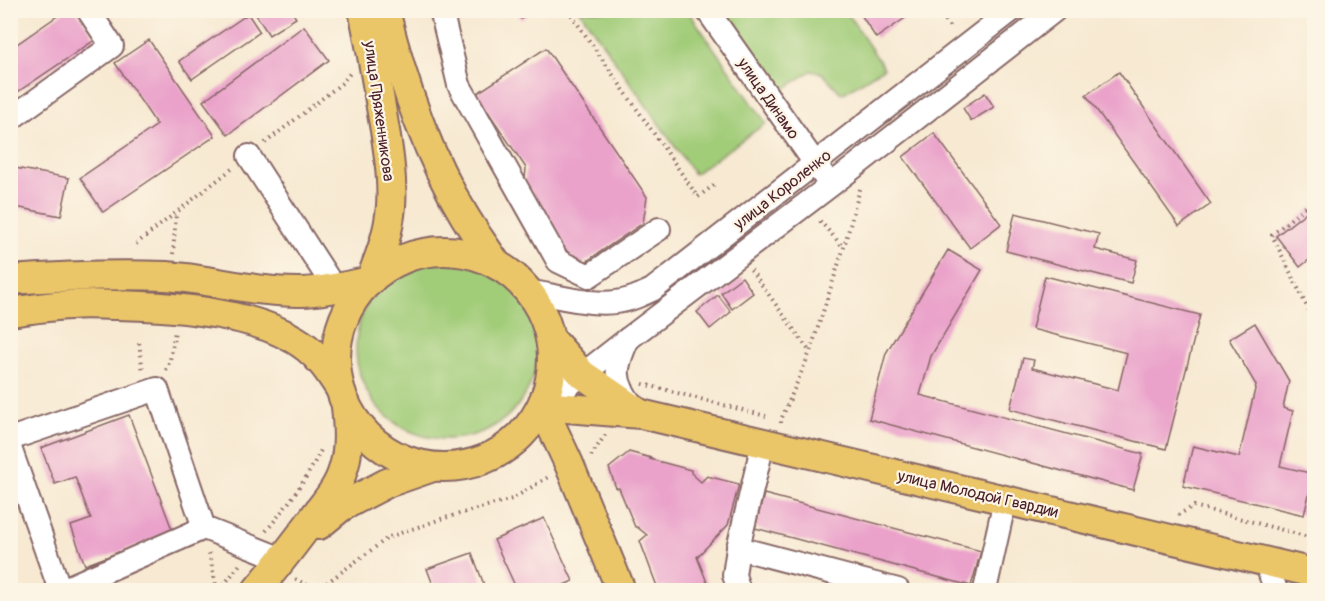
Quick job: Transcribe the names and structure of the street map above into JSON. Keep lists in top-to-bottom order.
{
  "streets": {
    "main road": ["улица Пряженникова", "улица Молодой Гвардии"],
    "street": ["улица Динамо", "улица Короленко"]
  },
  "crossings": [
    ["улица Динамо", "улица Короленко"]
  ]
}
